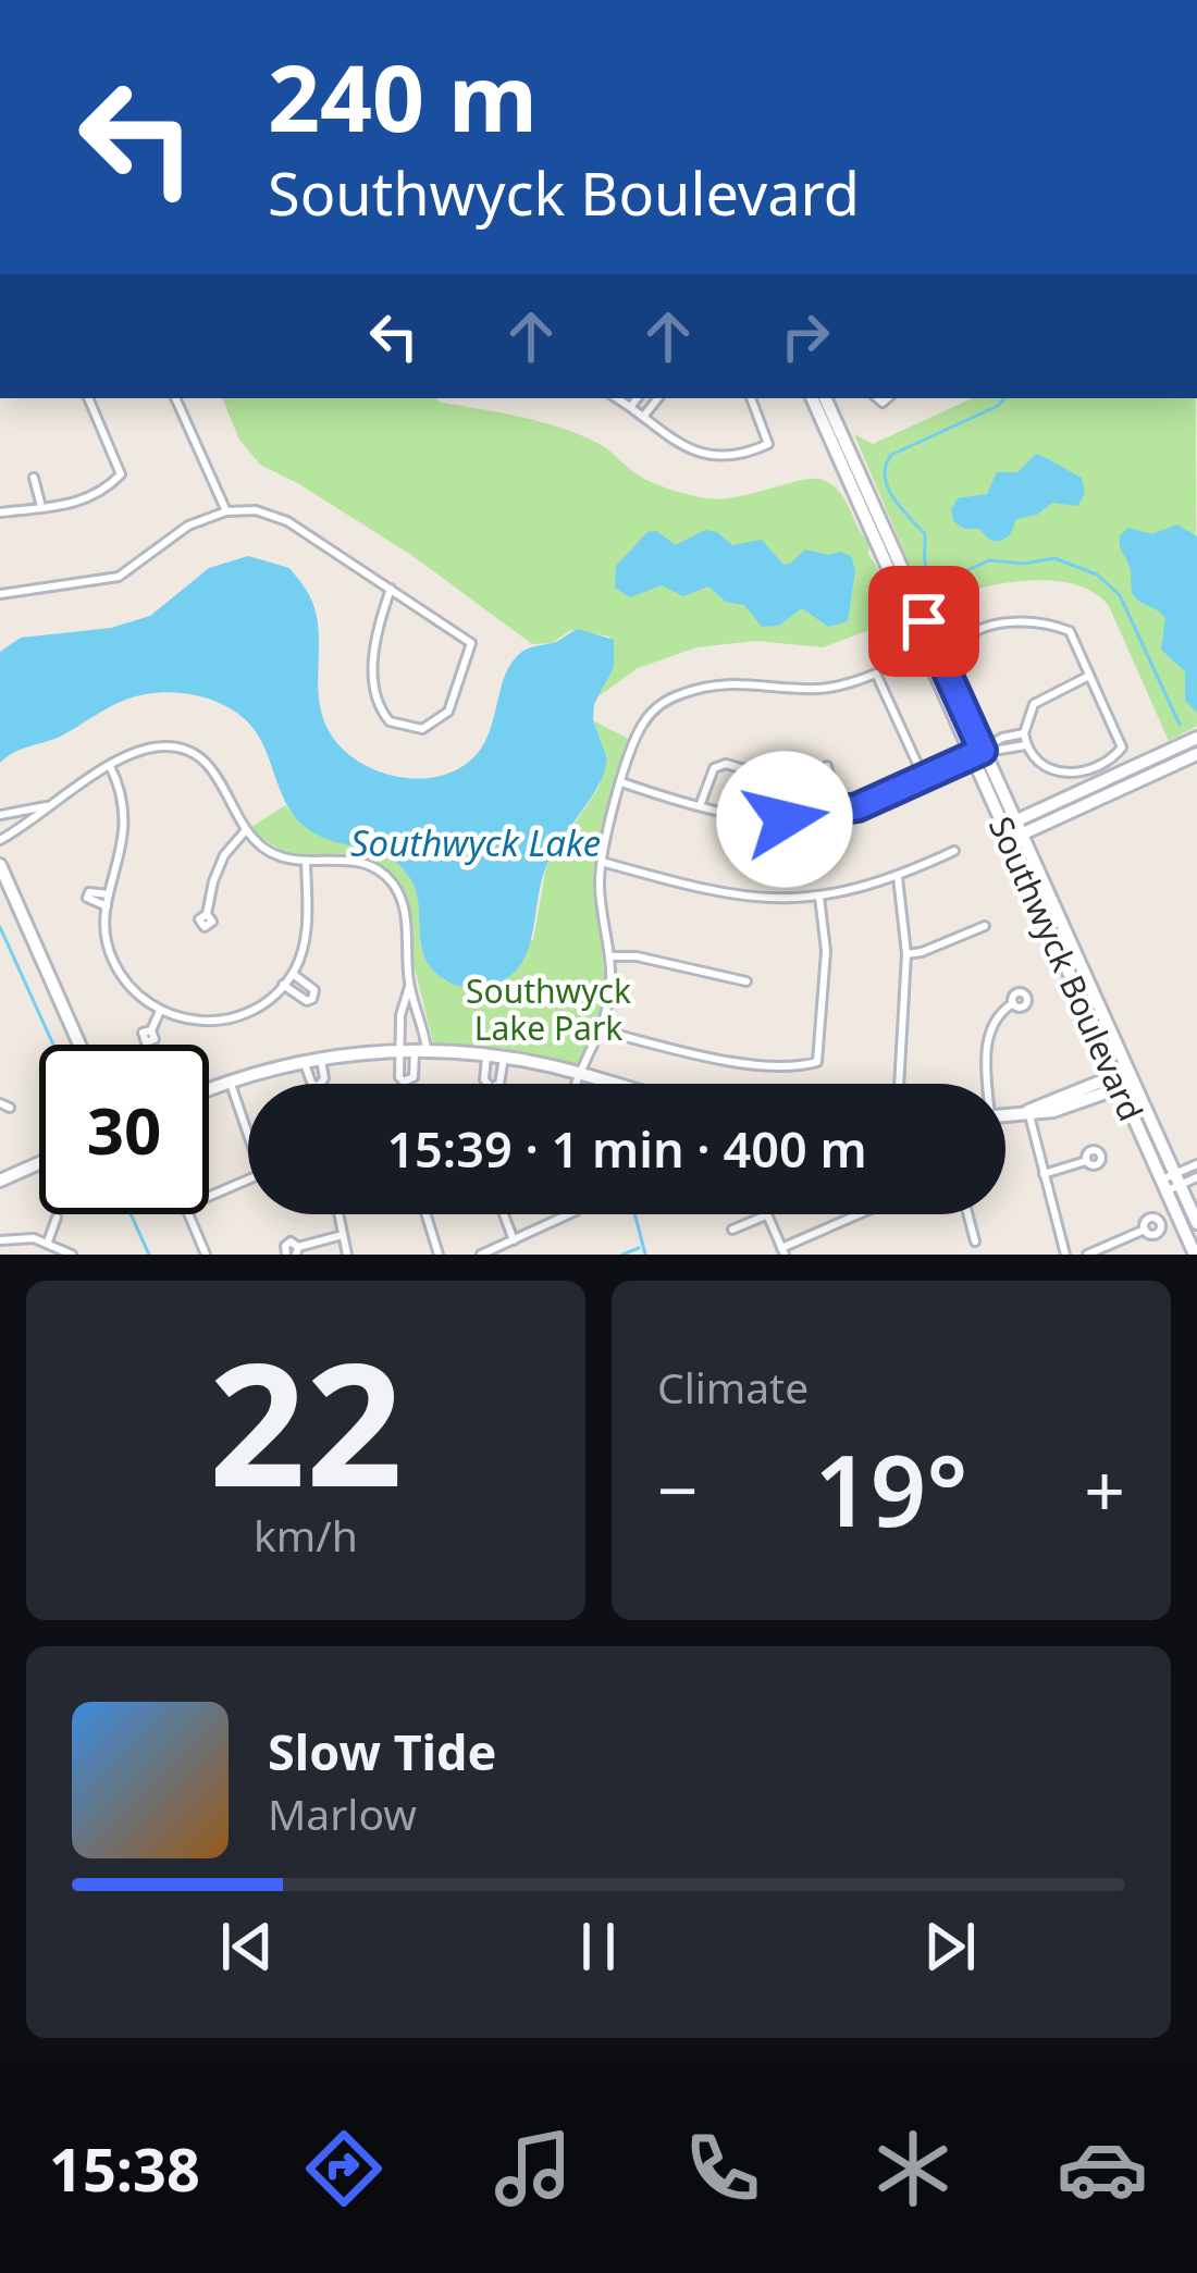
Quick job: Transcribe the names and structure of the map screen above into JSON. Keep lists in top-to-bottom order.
{
  "streets": {
    "street": ["Southwyck Boulevard"]
  },
  "water": ["Southwyck Lake"],
  "parks": ["Southwyck Lake Park"],
  "page": {
    "turn": ["240 m", "Southwyck Boulevard"],
    "limit": "30",
    "trip": "15:39 · 1 min · 400 m",
    "tile": [
      ["22", "km/h"],
      "Climate"
    ],
    "heat": ["−", "19°", "+"],
    "song": ["Slow Tide", "Marlow"],
    "tabs": "15:38"
  }
}
